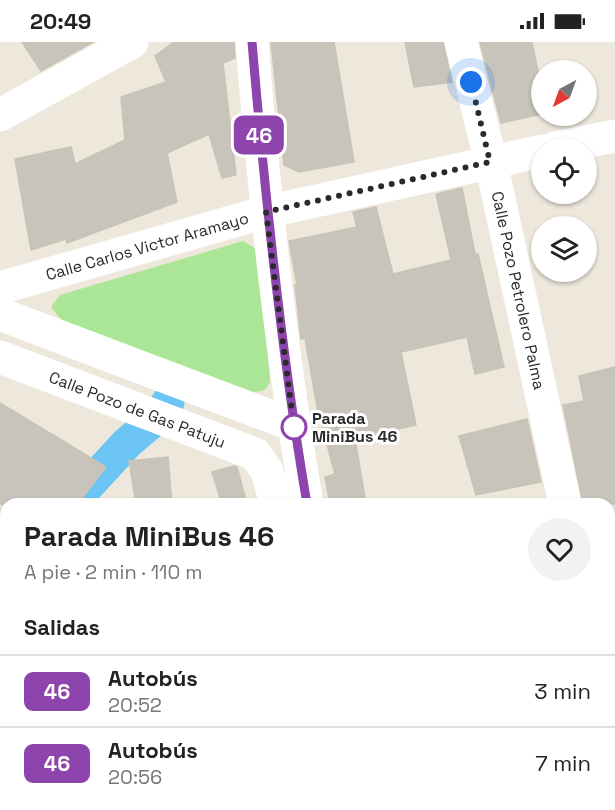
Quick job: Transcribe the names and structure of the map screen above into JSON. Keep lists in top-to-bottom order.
{
  "streets": {
    "street": ["Calle Carlos Victor Aramayo", "Calle Pozo Petrolero Palma", "Calle Pozo de Gas Patuju"]
  },
  "crossings": [
    ["Calle Carlos Victor Aramayo", "Calle Pozo Petrolero Palma"]
  ],
  "places": ["Parada MiniBus 46"],
  "lines": ["bus line 46"],
  "north": "bottom left",
  "page": {
    "status": "20:49",
    "on_map": "46",
    "heading": [
      ["Parada MiniBus 46", "A pie · 2 min · 110 m"],
      "Salidas"
    ],
    "list": [
      {
        "mark": "46",
        "name": "Autobús",
        "note": "20:52",
        "value": "3 min"
      },
      {
        "mark": "46",
        "name": "Autobús",
        "note": "20:56",
        "value": "7 min"
      }
    ]
  }
}
